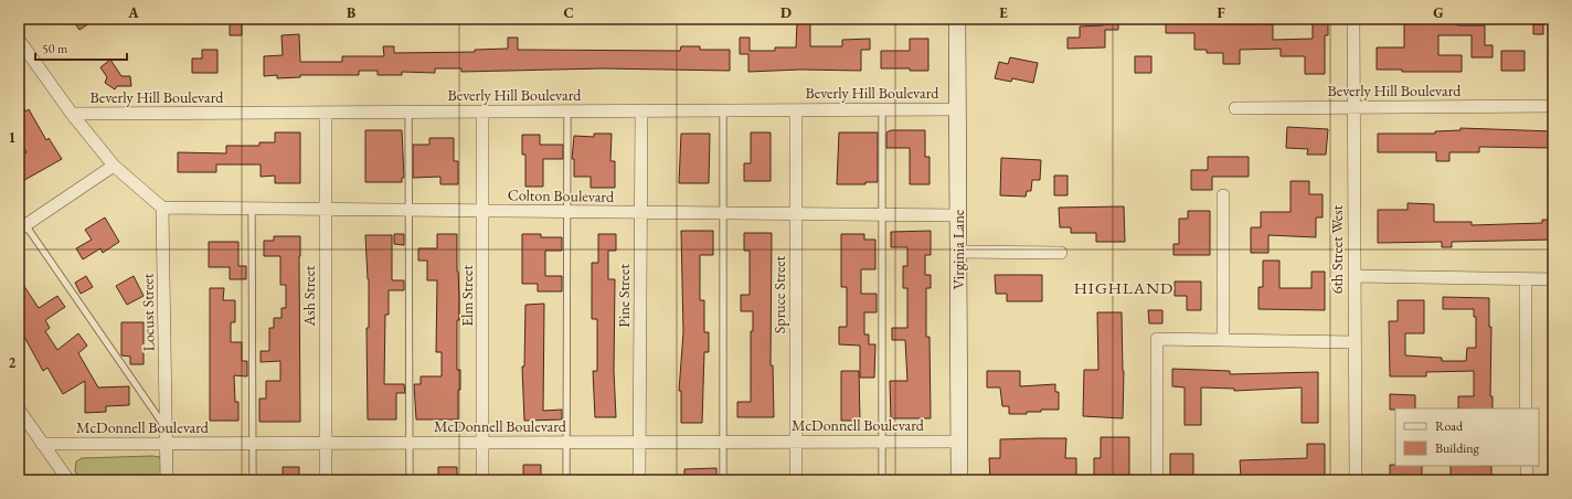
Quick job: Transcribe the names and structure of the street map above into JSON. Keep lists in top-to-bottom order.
{
  "streets": {
    "street": [
      "Beverly Hill Boulevard",
      "Colton Boulevard",
      "Virginia Lane",
      "6th Street West",
      "Spruce Street",
      "Ash Street",
      "Elm Street",
      "Pine Street",
      "Locust Street",
      "McDonnell Boulevard"
    ]
  },
  "crossings": [
    ["Beverly Hill Boulevard", "Virginia Lane"],
    ["Beverly Hill Boulevard", "6th Street West"],
    ["Beverly Hill Boulevard", "Spruce Street"],
    ["Beverly Hill Boulevard", "Ash Street"],
    ["Beverly Hill Boulevard", "Elm Street"],
    ["Beverly Hill Boulevard", "Pine Street"],
    ["Colton Boulevard", "Virginia Lane"],
    ["Colton Boulevard", "Spruce Street"],
    ["Colton Boulevard", "Ash Street"],
    ["Colton Boulevard", "Elm Street"],
    ["Colton Boulevard", "Pine Street"],
    ["Colton Boulevard", "Locust Street"],
    ["Virginia Lane", "McDonnell Boulevard"],
    ["Spruce Street", "McDonnell Boulevard"],
    ["Ash Street", "McDonnell Boulevard"],
    ["Elm Street", "McDonnell Boulevard"],
    ["Pine Street", "McDonnell Boulevard"],
    ["Locust Street", "McDonnell Boulevard"]
  ],
  "districts": ["HIGHLAND"],
  "legend": ["Road", "Building"],
  "scale_bar": "50 m",
  "grid": {
    "columns": [
      "A",
      "B",
      "C",
      "D",
      "E",
      "F",
      "G"
    ],
    "rows": ["1", "2"]
  }
}
